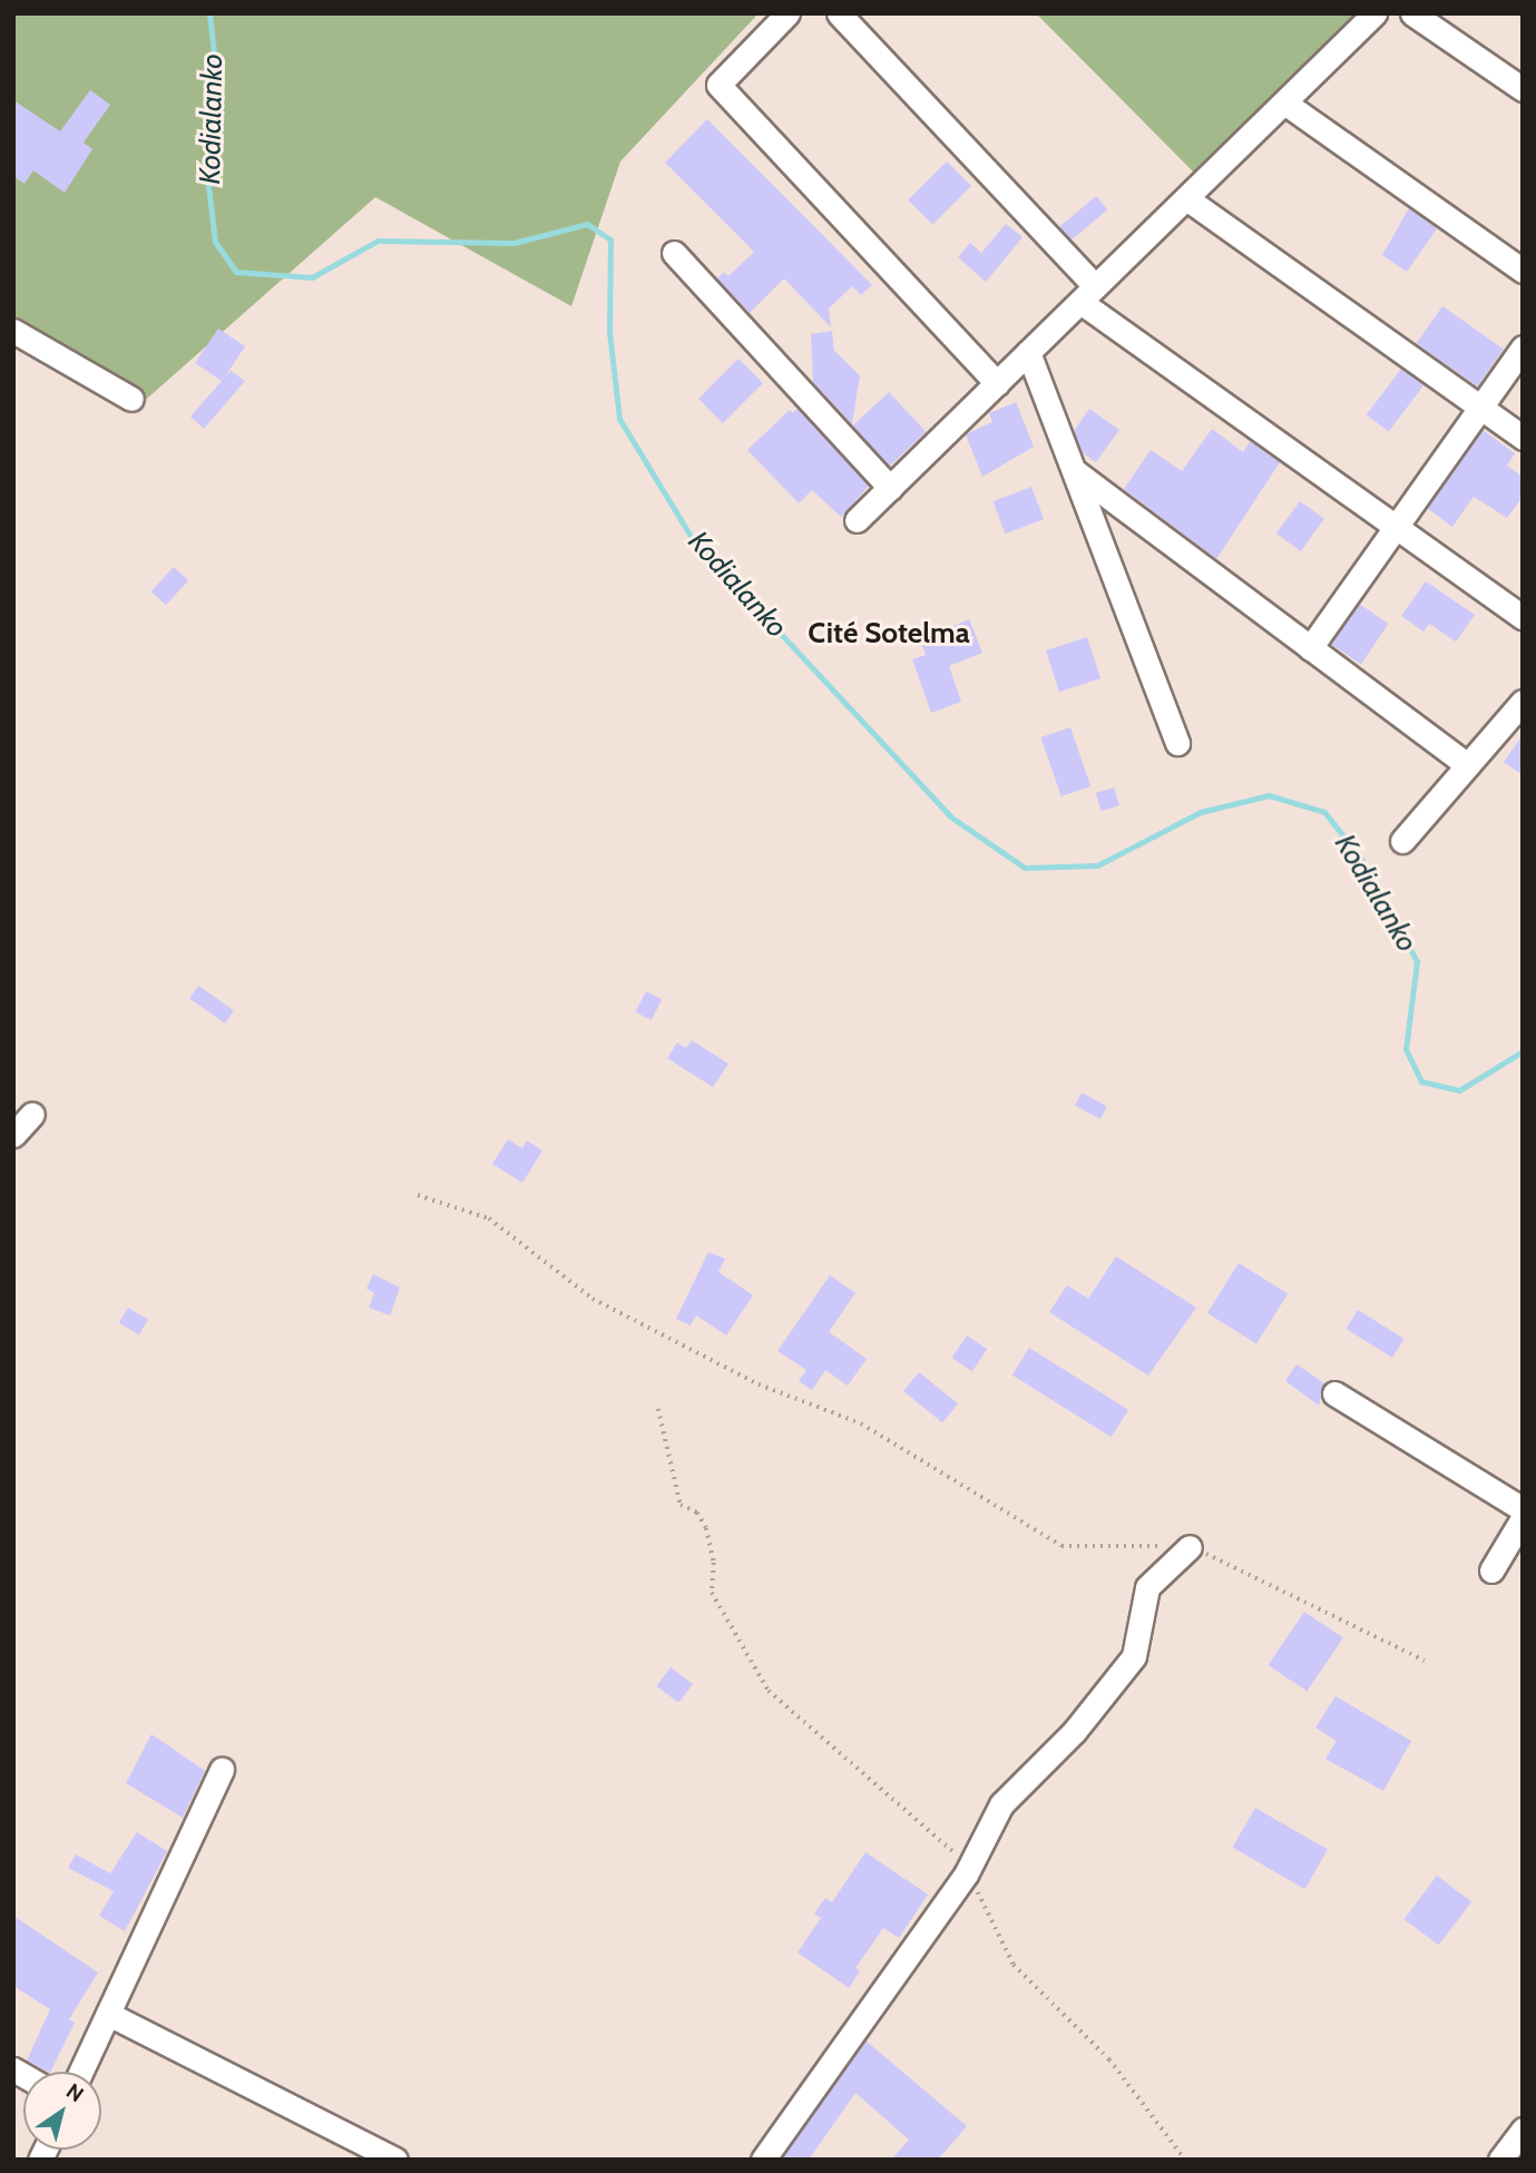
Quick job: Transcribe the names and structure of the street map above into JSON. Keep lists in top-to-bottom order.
{
  "districts": ["Cité Sotelma"],
  "water": ["Kodialanko"],
  "north": "top right"
}
